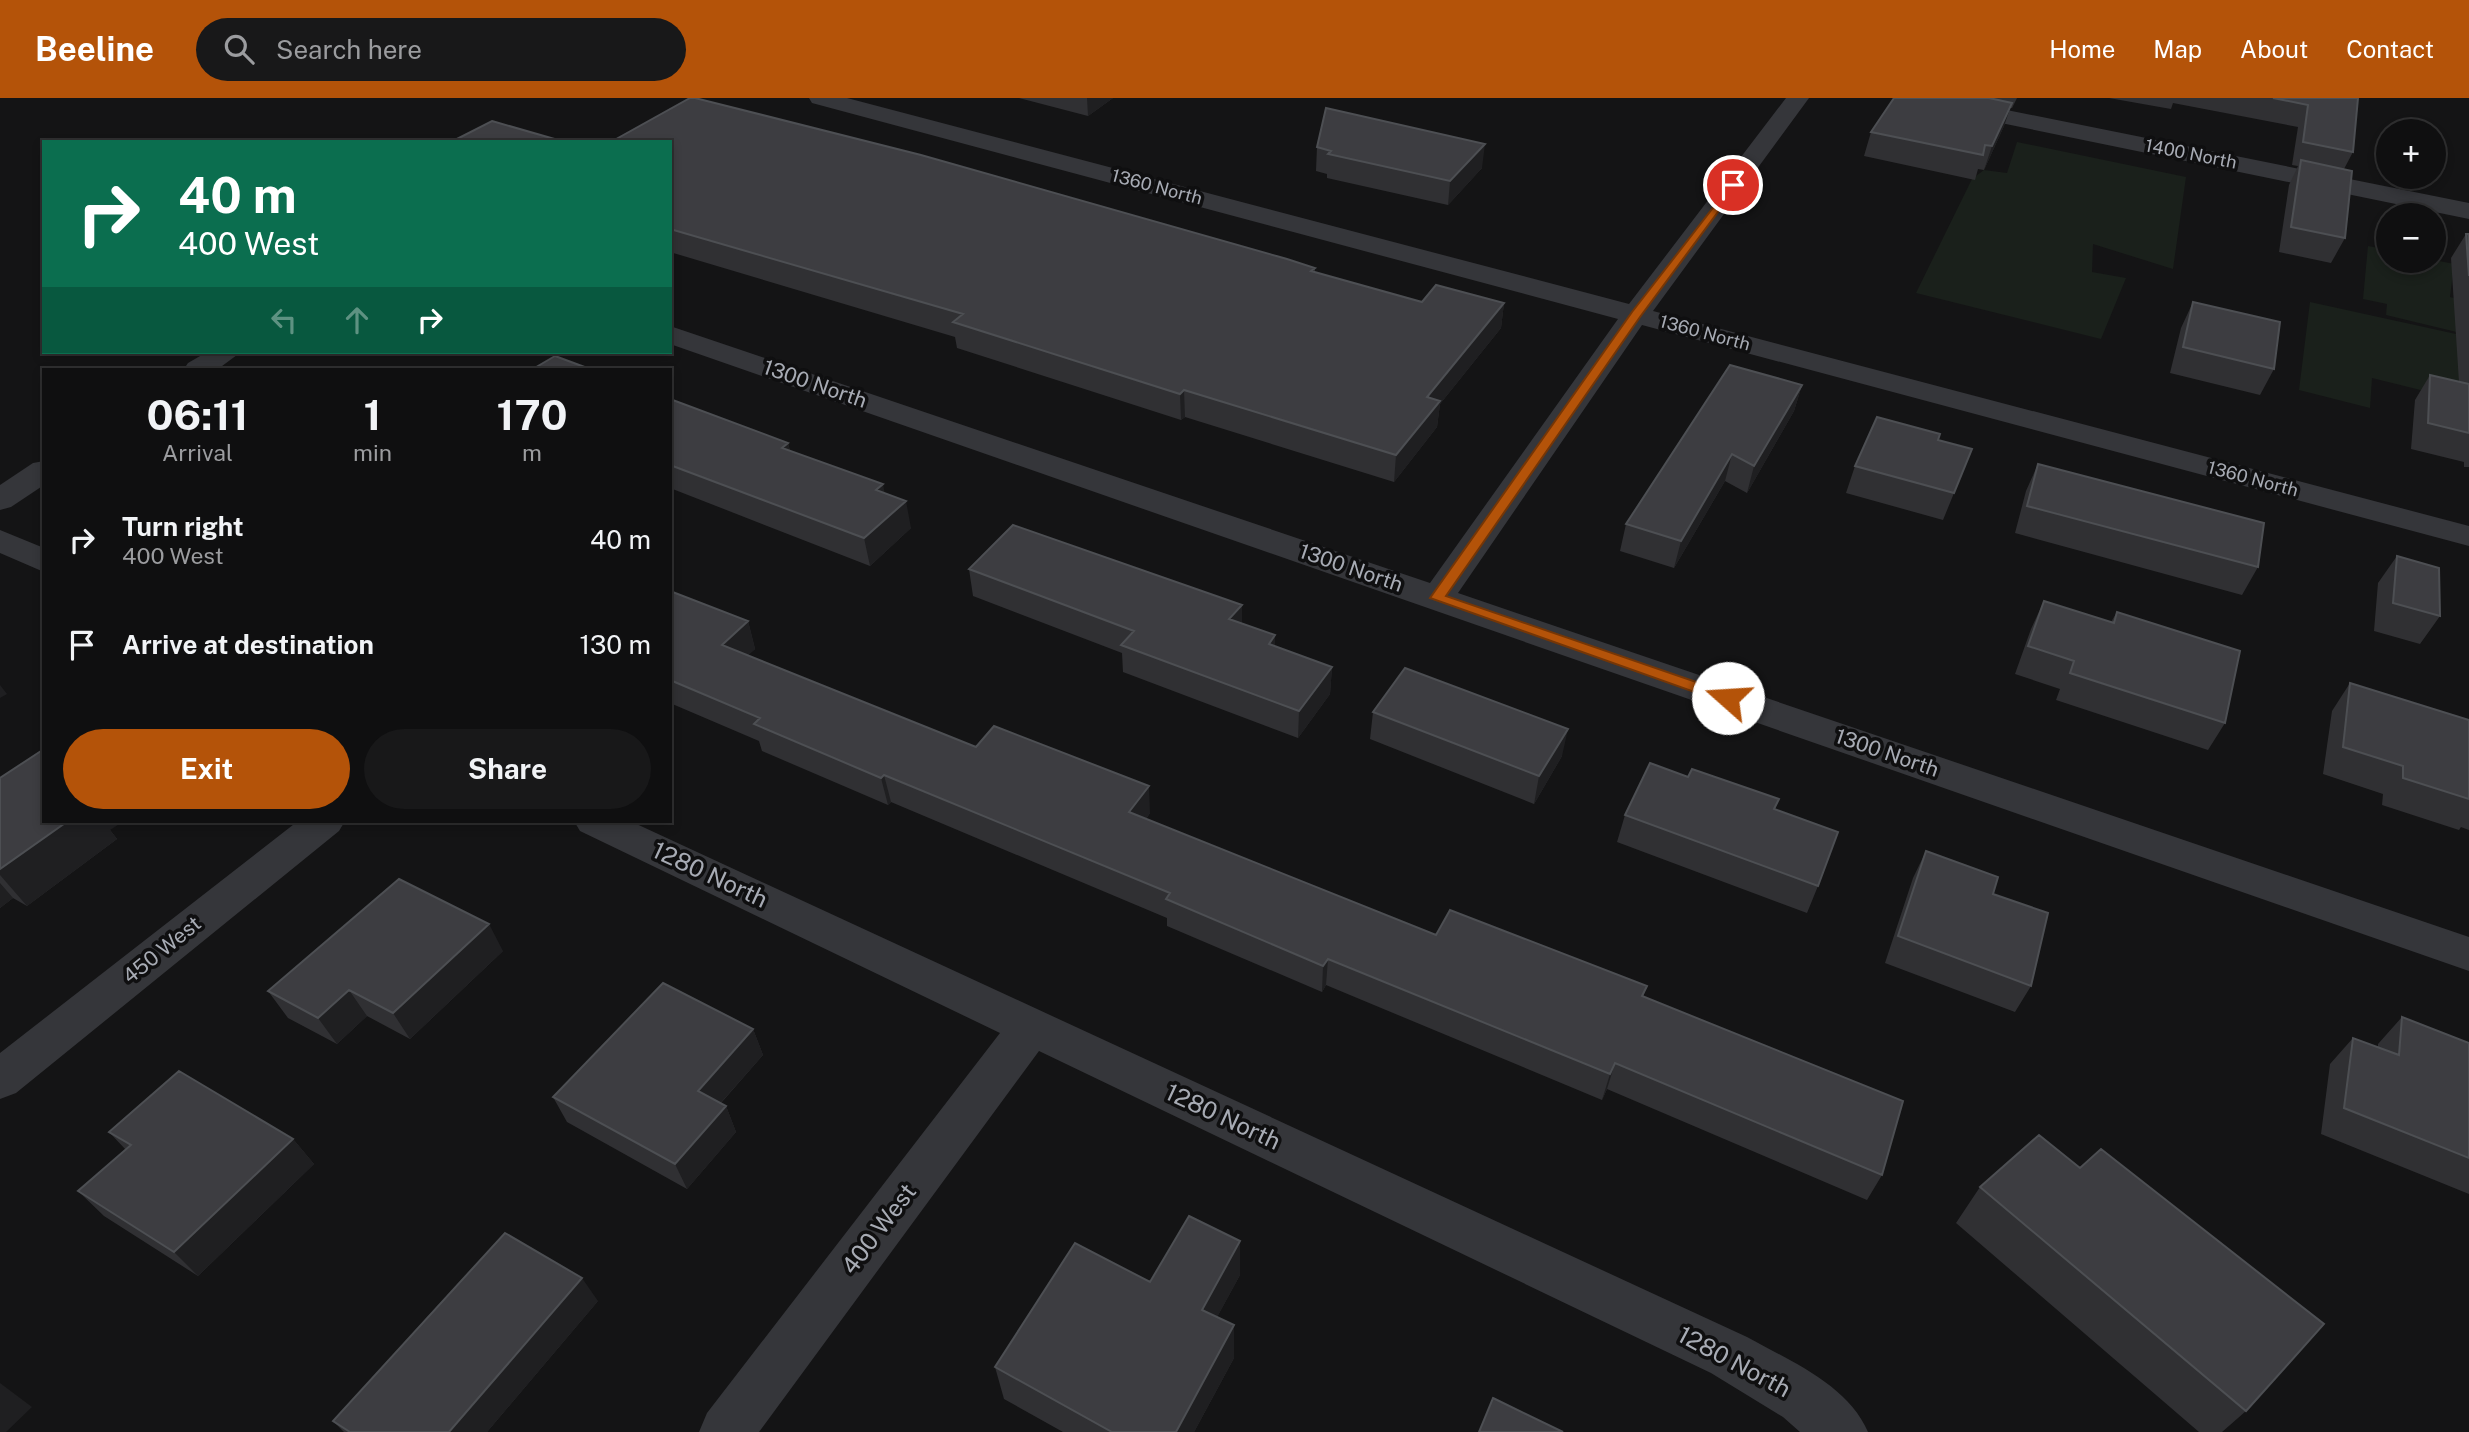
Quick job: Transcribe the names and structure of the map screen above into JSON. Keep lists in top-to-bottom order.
{
  "streets": {
    "street": [
      "1400 North",
      "1360 North",
      "1300 North",
      "1280 North",
      "450 West",
      "400 West"
    ]
  },
  "crossings": [
    ["1280 North", "400 West"]
  ],
  "page": {
    "header": "Beeline",
    "search": "Search here",
    "nav": [
      "Home",
      "Map",
      "About",
      "Contact"
    ],
    "map_buttons": ["+", "−"],
    "turn": ["40 m", "400 West"],
    "eta": [
      "06:11",
      "Arrival",
      "1",
      "min",
      "170",
      "m"
    ],
    "list": [
      {
        "name": "Turn right",
        "note": "400 West",
        "value": "40 m"
      },
      {
        "name": "Arrive at destination",
        "value": "130 m"
      }
    ],
    "buttons": ["Exit", "Share"]
  }
}
